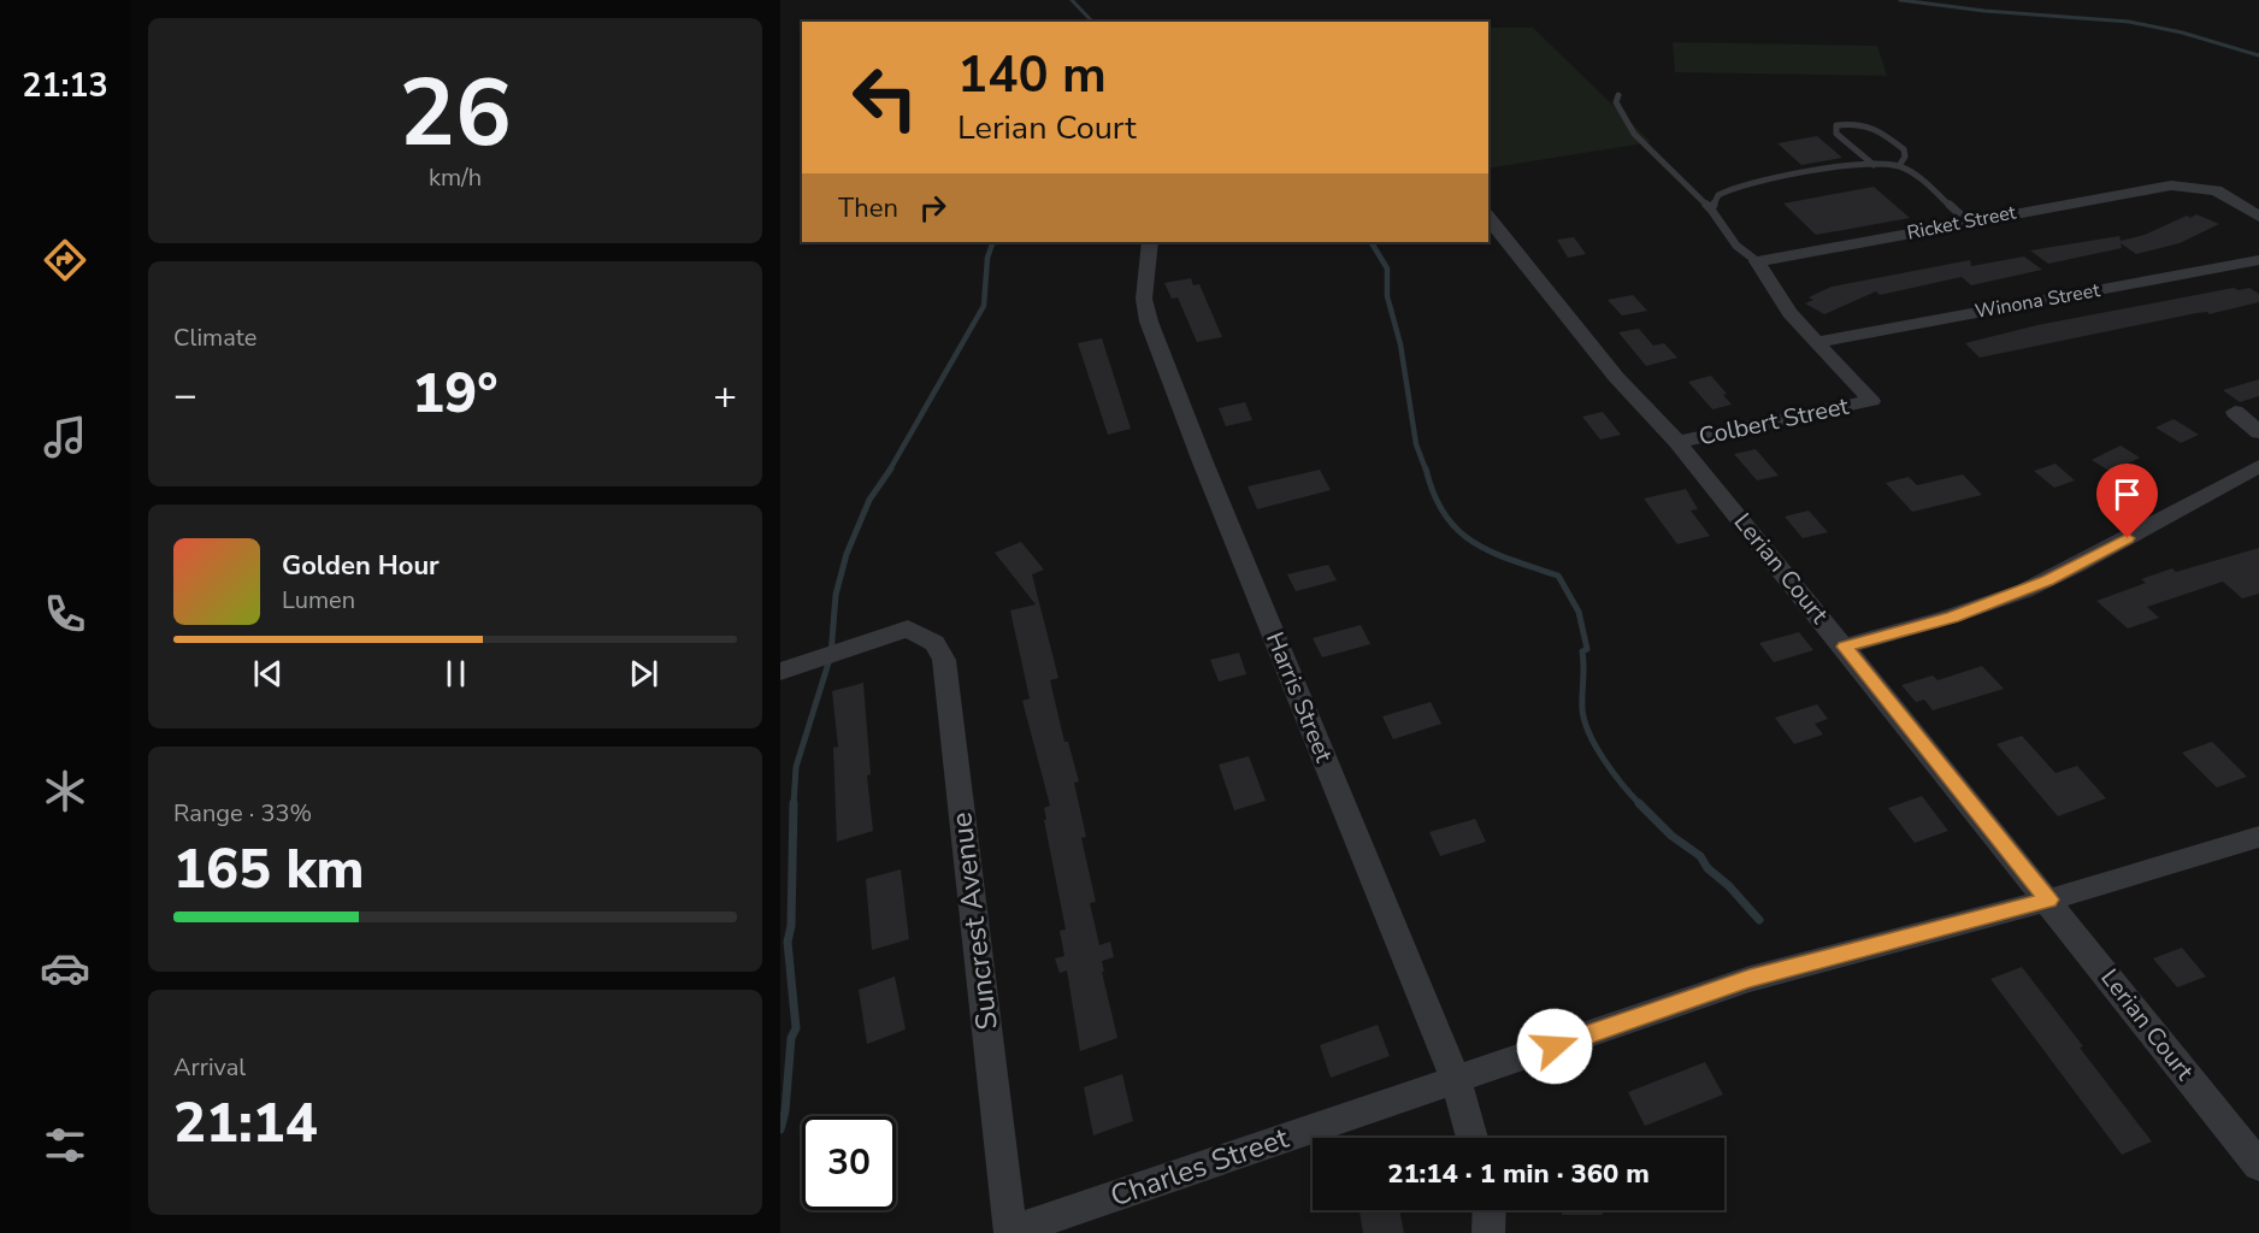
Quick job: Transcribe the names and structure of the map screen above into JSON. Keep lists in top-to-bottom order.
{
  "streets": {
    "street": [
      "Ricket Street",
      "Winona Street",
      "Colbert Street",
      "Lerian Court",
      "Harris Street",
      "Suncrest Avenue",
      "Charles Street"
    ]
  },
  "crossings": [
    ["Winona Street", "Colbert Street"],
    ["Colbert Street", "Lerian Court"],
    ["Lerian Court", "Charles Street"],
    ["Harris Street", "Charles Street"],
    ["Suncrest Avenue", "Charles Street"]
  ],
  "page": {
    "tabs": "21:13",
    "tile": [
      ["26", "km/h"],
      "Climate",
      ["Range · 33%", "165 km"],
      ["Arrival", "21:14"]
    ],
    "turn": ["140 m", "Lerian Court"],
    "then": "Then",
    "heat": ["−", "19°", "+"],
    "song": ["Golden Hour", "Lumen"],
    "limit": "30",
    "trip": "21:14 · 1 min · 360 m"
  }
}
